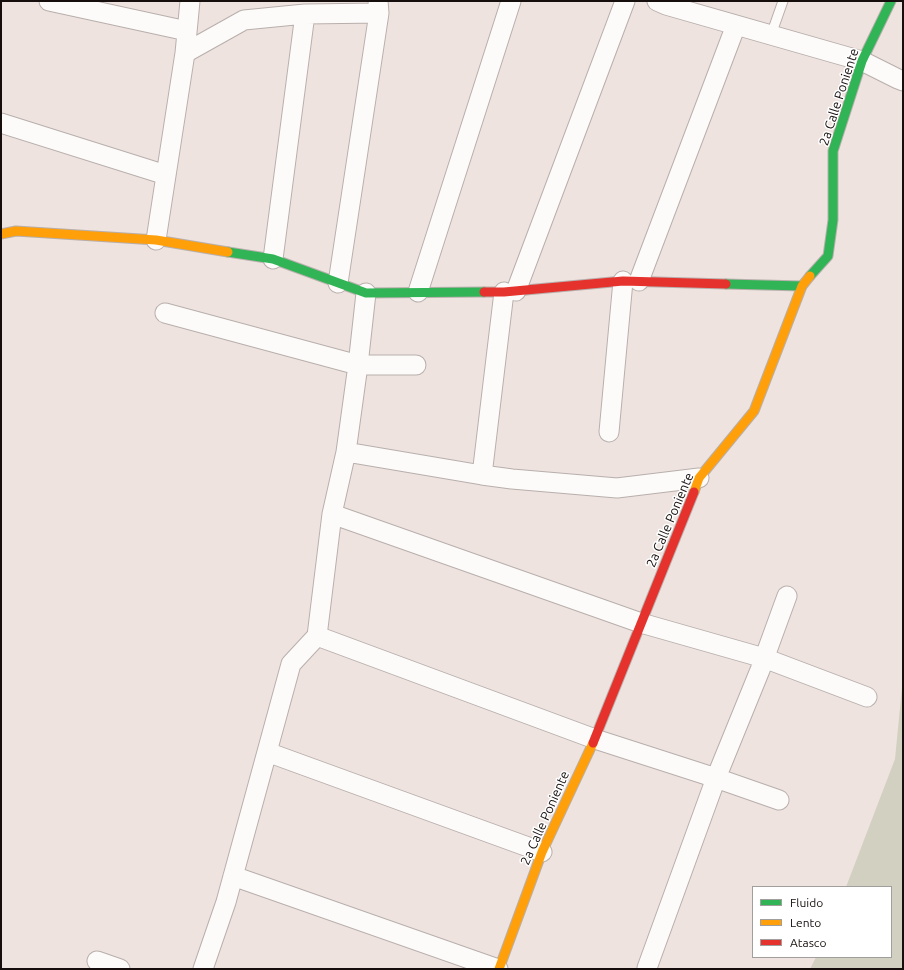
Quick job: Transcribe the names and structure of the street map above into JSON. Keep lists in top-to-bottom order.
{
  "streets": {
    "street": ["2a Calle Poniente"]
  },
  "legend": ["Fluido", "Lento", "Atasco"]
}
